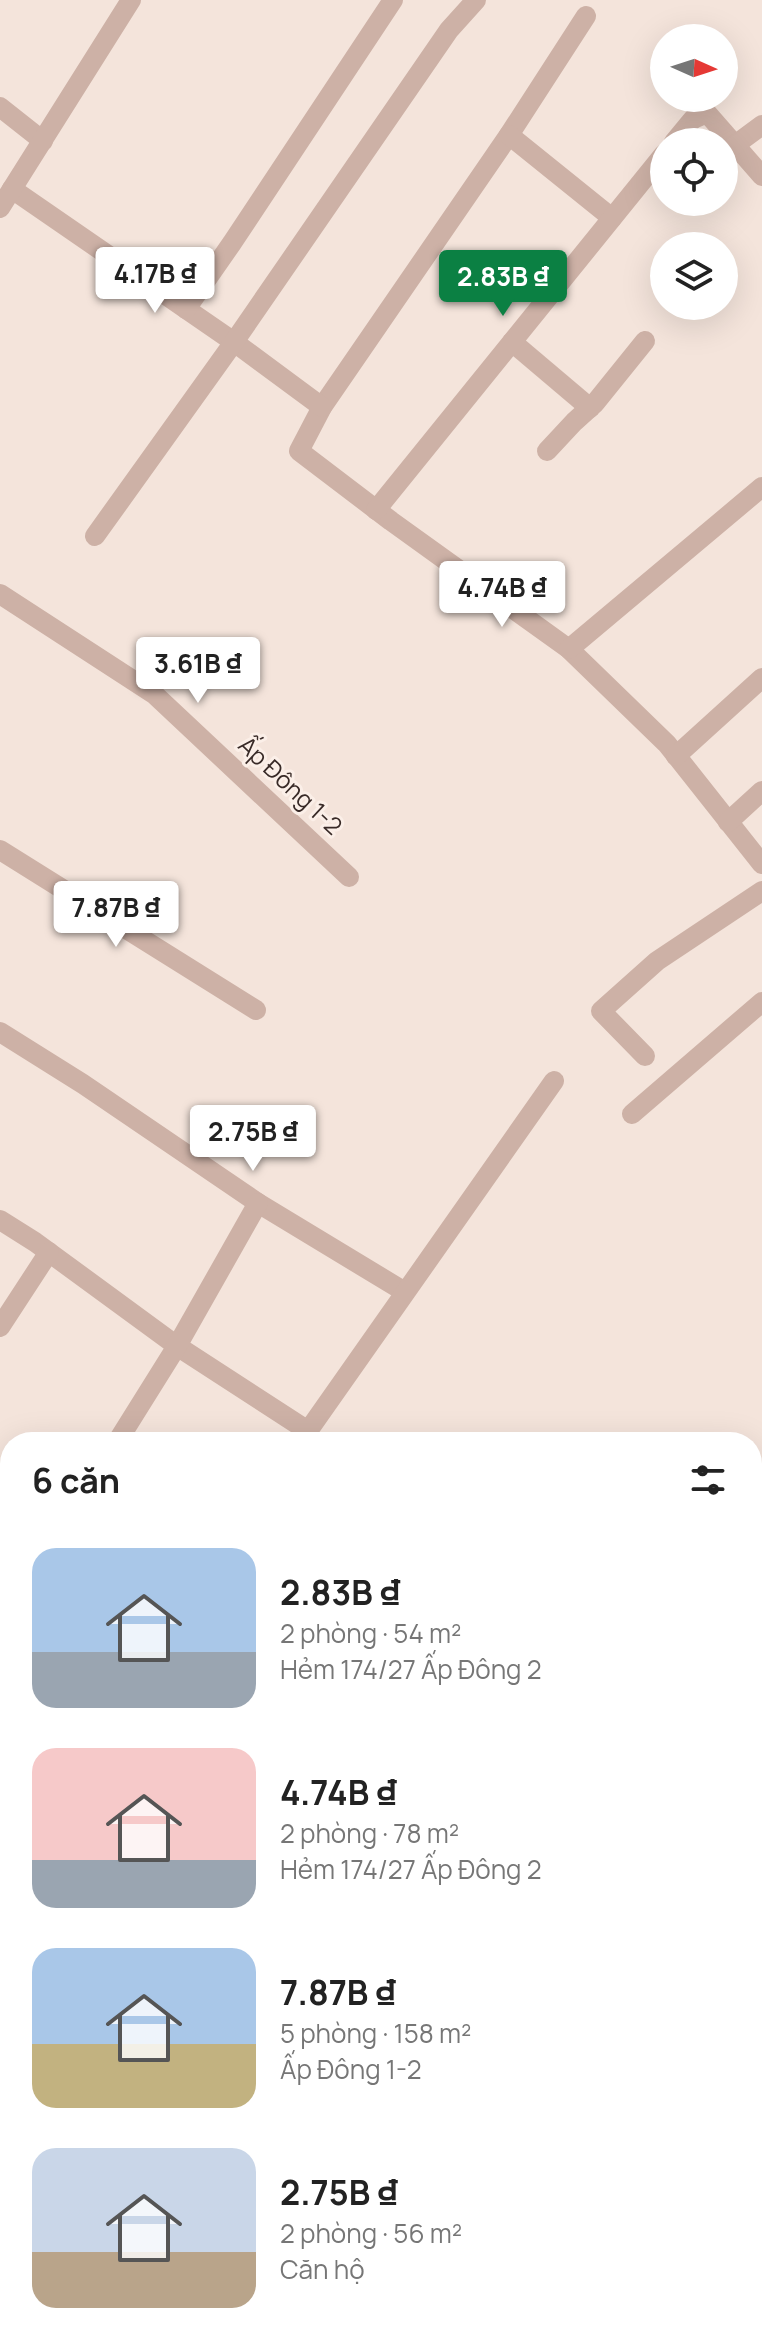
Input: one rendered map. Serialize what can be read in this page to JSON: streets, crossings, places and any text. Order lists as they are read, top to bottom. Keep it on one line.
{"streets":{"street":["Ấp Đông 1-2"]},"north":"right","page":{"price":["4.17B ₫","2.83B ₫","4.74B ₫","3.61B ₫","7.87B ₫","2.75B ₫"],"heading":"6 căn","list":[{"name":"2.83B ₫","note":"2 phòng · 54 m² · Hẻm 174/27 Ấp Đông 2"},{"name":"4.74B ₫","note":"2 phòng · 78 m² · Hẻm 174/27 Ấp Đông 2"},{"name":"7.87B ₫","note":"5 phòng · 158 m² · Ấp Đông 1-2"},{"name":"2.75B ₫","note":"2 phòng · 56 m² · Căn hộ"}]}}
